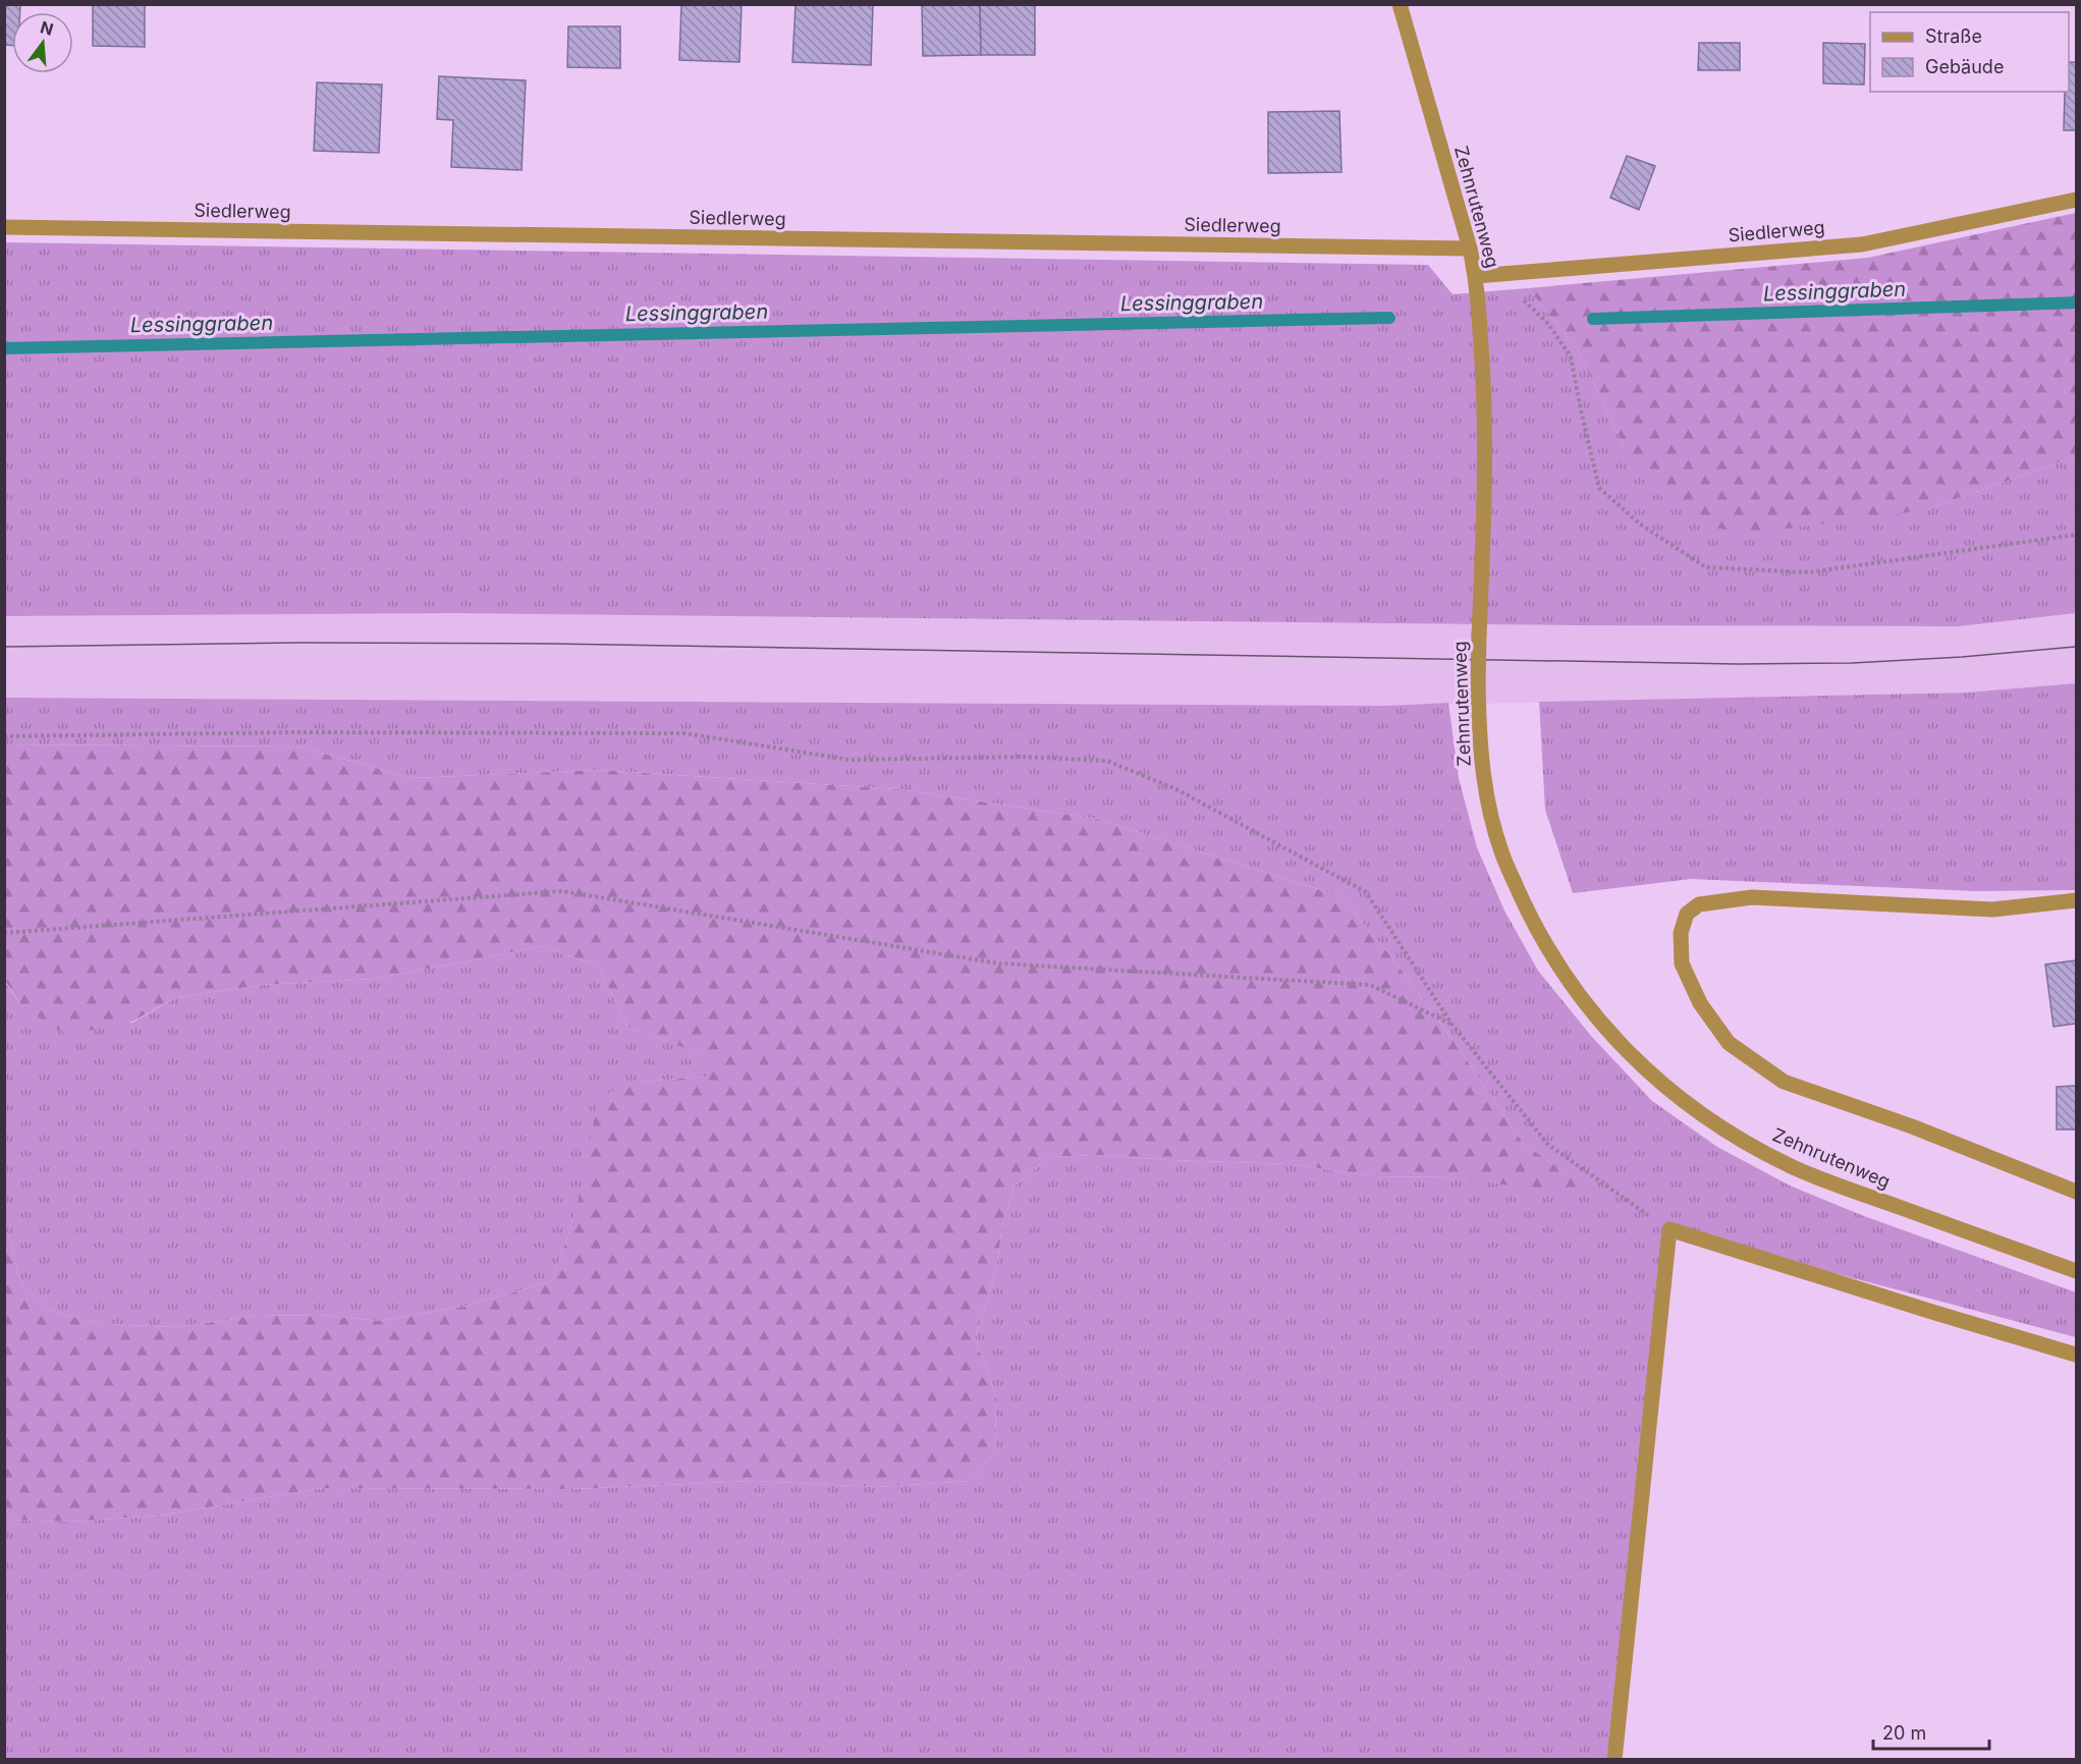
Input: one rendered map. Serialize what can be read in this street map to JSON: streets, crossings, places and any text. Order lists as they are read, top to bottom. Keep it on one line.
{"streets":{"street":["Zehnrutenweg","Siedlerweg"]},"crossings":[["Zehnrutenweg","Siedlerweg"]],"water":["Lessinggraben"],"legend":["Straße","Gebäude"],"scale_bar":"20 m","north":"top"}
